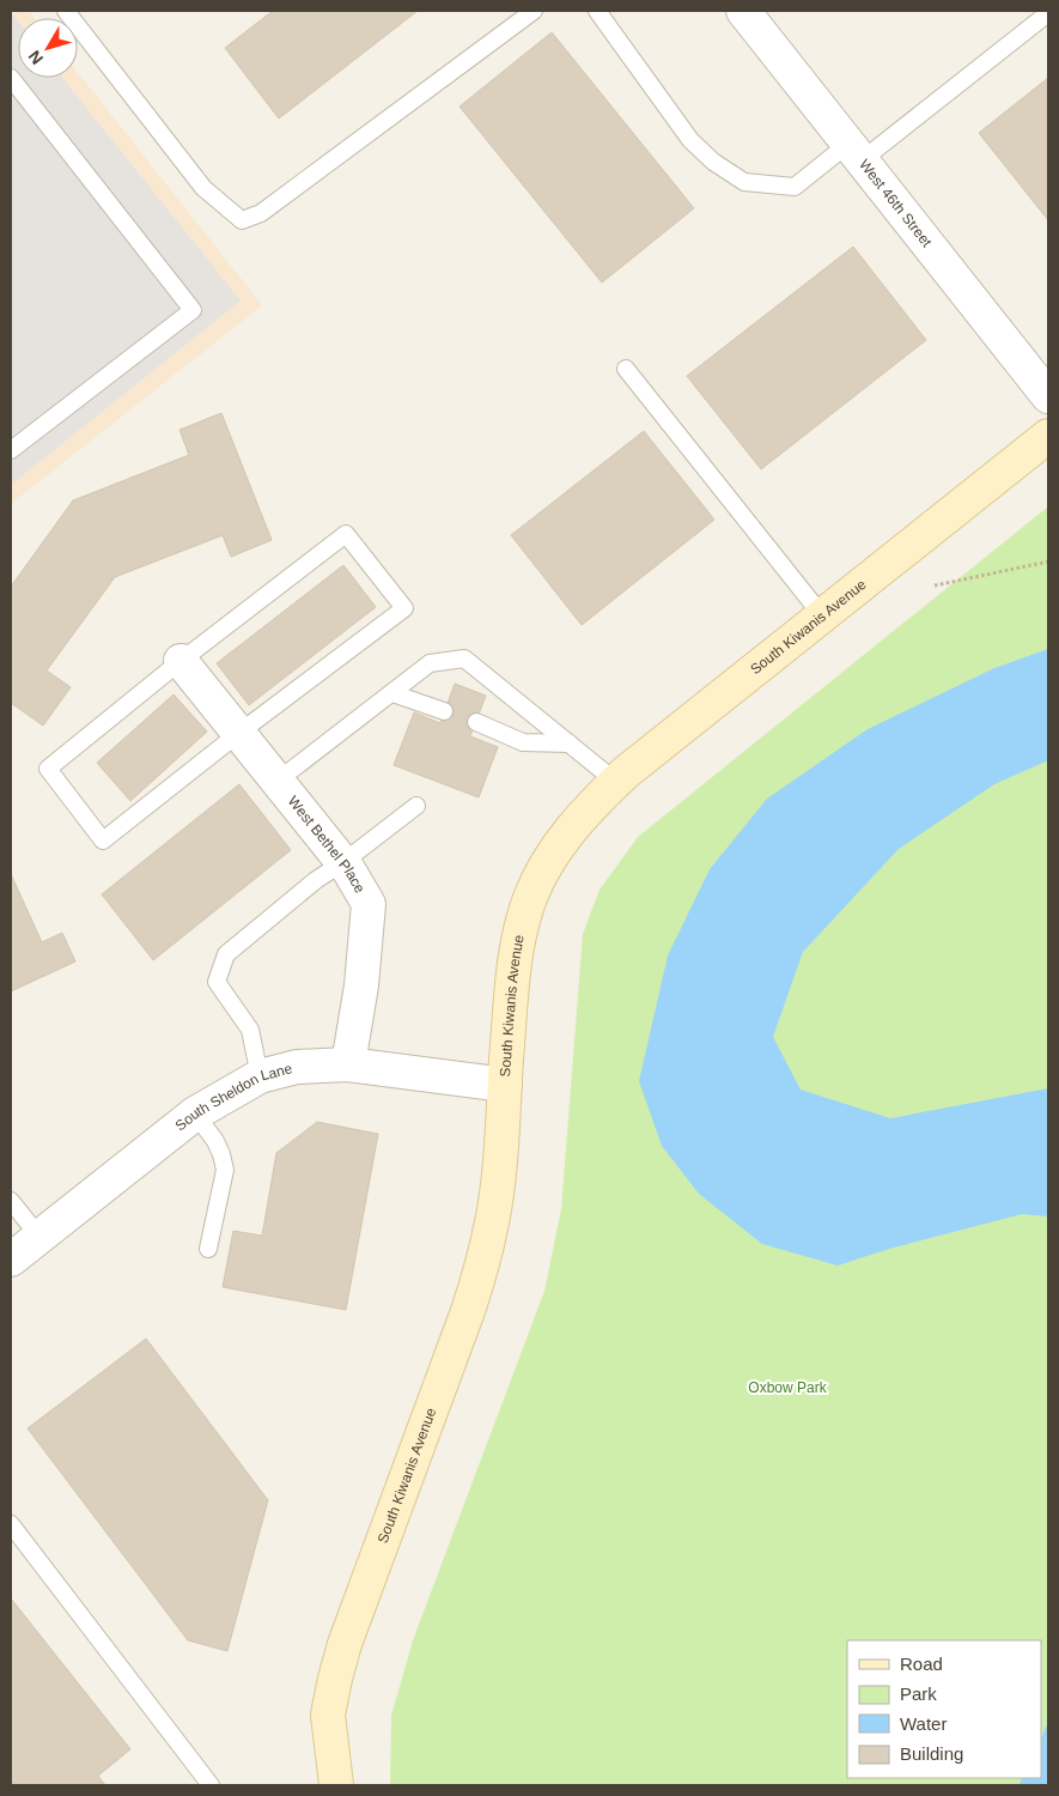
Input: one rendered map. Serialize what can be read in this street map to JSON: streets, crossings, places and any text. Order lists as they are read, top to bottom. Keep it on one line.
{"streets":{"street":["West 46th Street","South Kiwanis Avenue","West Bethel Place","South Sheldon Lane"]},"crossings":[["South Kiwanis Avenue","South Sheldon Lane"],["West Bethel Place","South Sheldon Lane"]],"parks":["Oxbow Park"],"legend":["Road","Park","Water","Building"],"north":"bottom left"}
